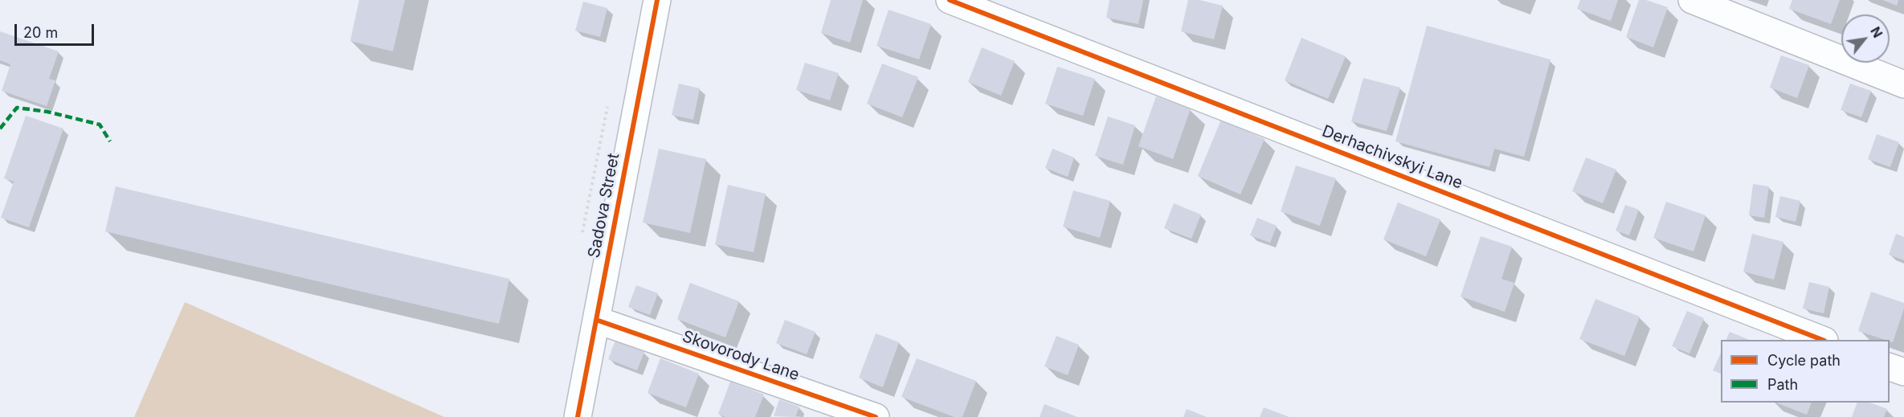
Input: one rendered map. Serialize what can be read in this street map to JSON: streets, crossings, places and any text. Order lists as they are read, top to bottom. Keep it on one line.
{"streets":{"street":["Derhachivskyi Lane","Sadova Street","Skovorody Lane"]},"crossings":[["Sadova Street","Skovorody Lane"]],"legend":["Cycle path","Path"],"scale_bar":"20 m","north":"top right"}
